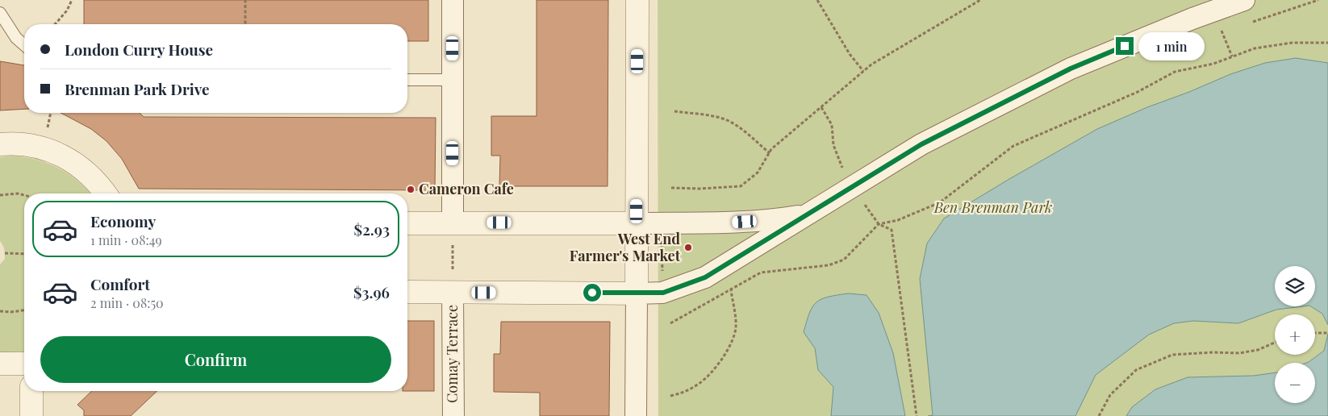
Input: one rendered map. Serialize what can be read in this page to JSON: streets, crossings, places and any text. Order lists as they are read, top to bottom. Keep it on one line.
{"streets":{"street":["Comay Terrace"]},"parks":["Ben Brenman Park"],"places":["Cameron Cafe","West End Farmer's Market"],"page":{"banner":["London Curry House","Brenman Park Drive"],"bubble":"1 min","list":[{"name":"Economy","note":"1 min · 08:49","value":"$2.93"},{"name":"Comfort","note":"2 min · 08:50","value":"$3.96"}],"map_buttons":["+","−"],"buttons":"Confirm"}}
